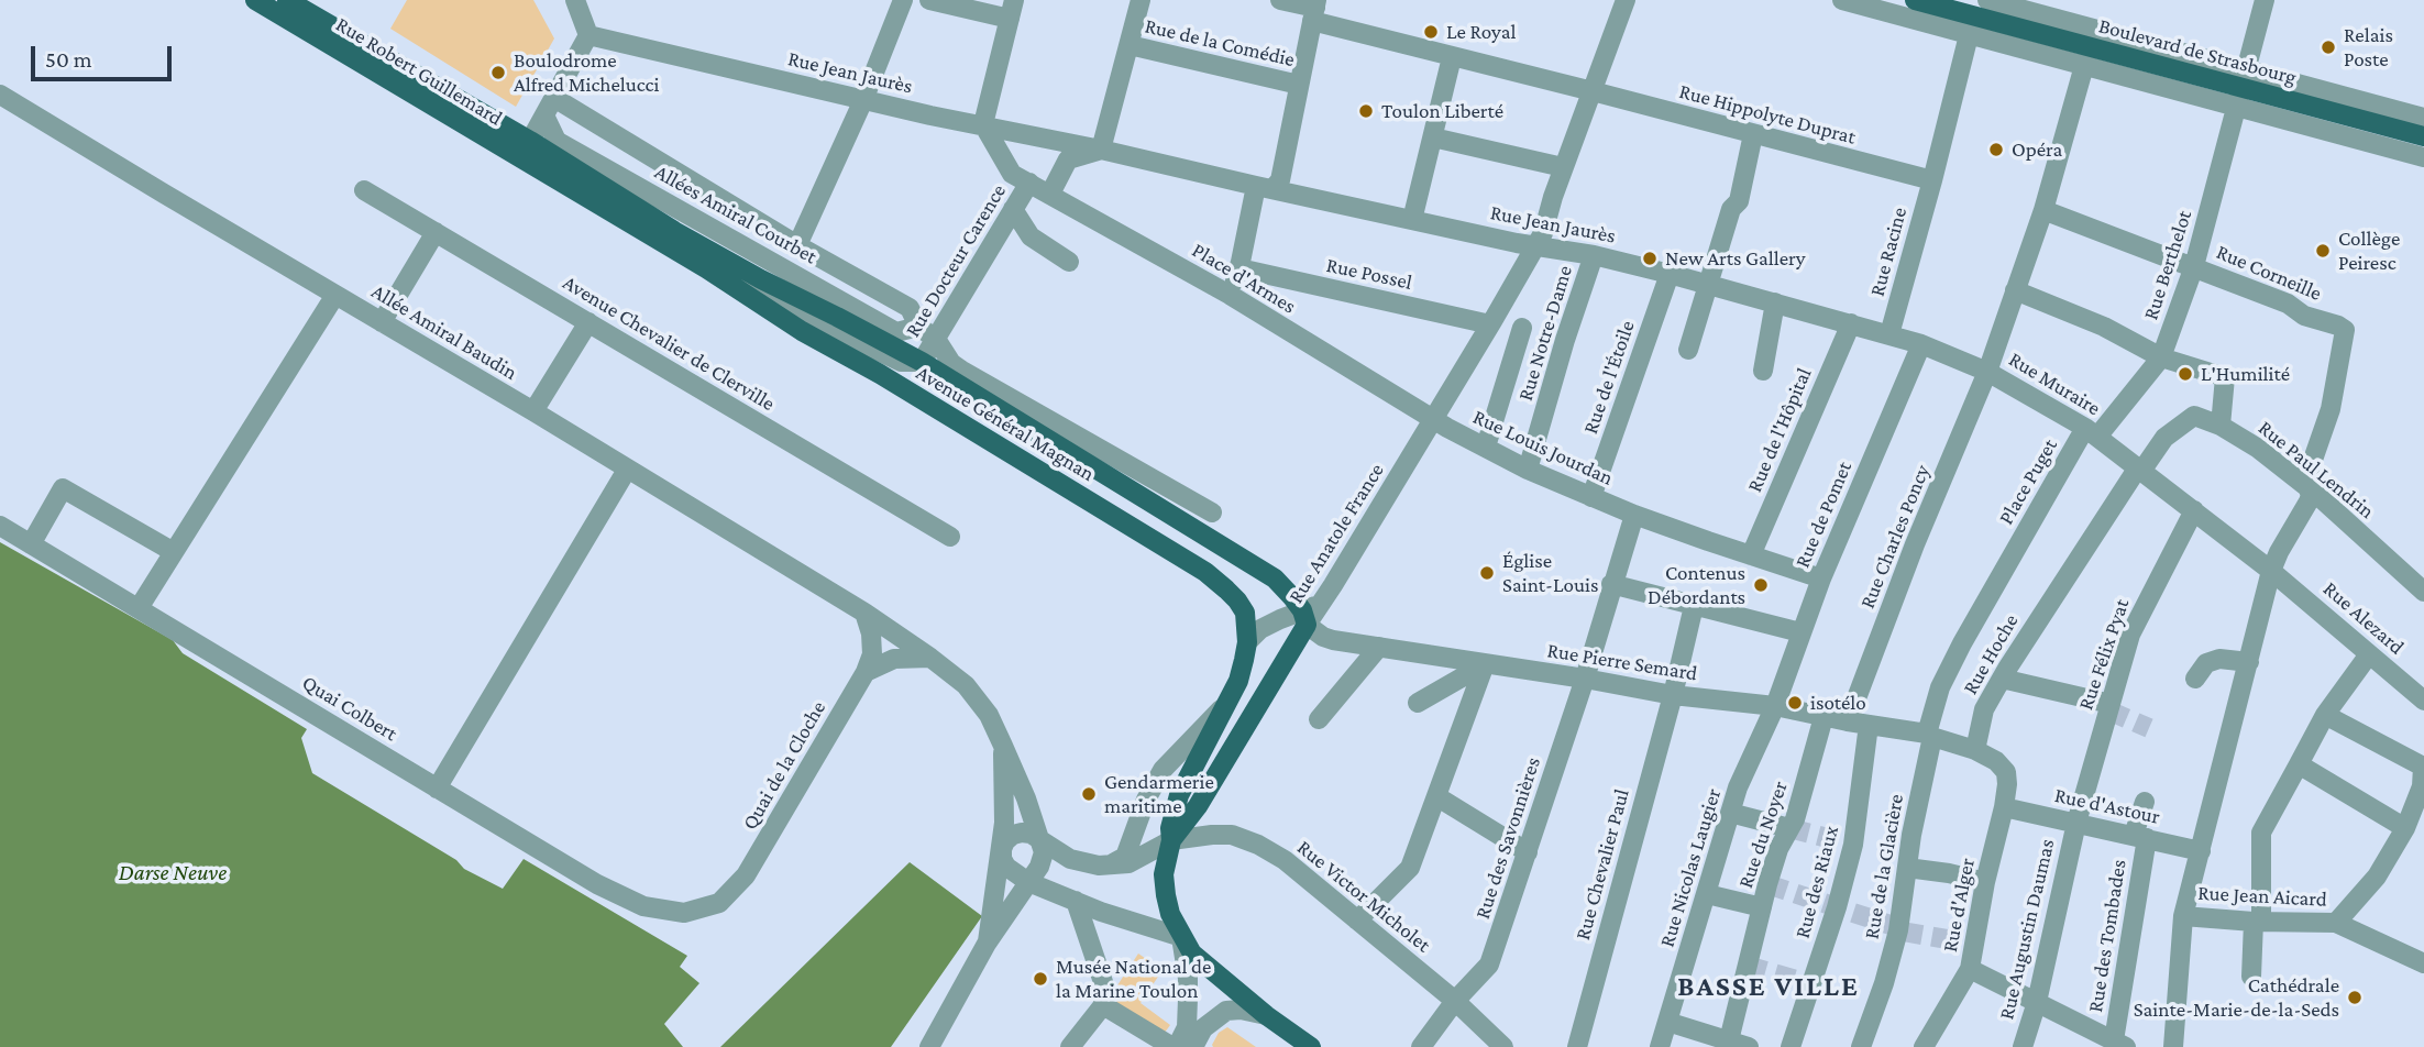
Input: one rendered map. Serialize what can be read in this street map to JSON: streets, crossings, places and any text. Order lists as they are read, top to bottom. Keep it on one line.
{"streets":{"main road":["Boulevard de Strasbourg","Rue Robert Guillemard","Avenue Général Magnan","Rue Anatole France"],"street":["Rue de la Comédie","Rue Jean Jaurès","Rue Hippolyte Duprat","Allées Amiral Courbet","Rue Racine","Rue Docteur Carence","Rue Berthelot","Rue Corneille","Rue Possel","Place d'Armes","Allée Amiral Baudin","Rue Notre-Dame","Avenue Chevalier de Clerville","Rue de l'Étoile","Rue Muraire","Rue de l'Hôpital","Rue Louis Jourdan","Rue Paul Lendrin","Place Puget","Rue de Pomet","Rue Charles Poncy","Rue Alezard","Rue Hoche","Rue Félix Pyat","Rue Pierre Semard","Quai Colbert","Quai de la Cloche","Rue d'Astour","Rue du Noyer","Rue des Savonnières","Rue Chevalier Paul","Rue de la Glacière","Rue Nicolas Laugier","Rue des Riaux","Rue Victor Micholet","Rue Jean Aicard","Rue d'Alger","Rue Augustin Daumas","Rue des Tombades"]},"crossings":[["Boulevard de Strasbourg","Rue Racine"],["Boulevard de Strasbourg","Rue Berthelot"],["Boulevard de Strasbourg","Rue Charles Poncy"],["Rue Robert Guillemard","Avenue Général Magnan"],["Rue Jean Jaurès","Rue Racine"],["Rue Jean Jaurès","Place d'Armes"],["Rue Jean Jaurès","Rue Notre-Dame"],["Rue Jean Jaurès","Rue de l'Étoile"],["Rue Jean Jaurès","Rue Muraire"],["Rue Jean Jaurès","Rue de l'Hôpital"],["Rue Jean Jaurès","Rue de Pomet"],["Rue Jean Jaurès","Rue Anatole France"],["Rue Jean Jaurès","Rue Charles Poncy"],["Rue Hippolyte Duprat","Rue Racine"],["Rue Hippolyte Duprat","Rue Anatole France"],["Allées Amiral Courbet","Rue Docteur Carence"],["Rue Docteur Carence","Place d'Armes"],["Rue Docteur Carence","Avenue Général Magnan"],["Rue Berthelot","Rue Corneille"],["Rue Berthelot","Rue Muraire"],["Rue Berthelot","Place Puget"],["Rue Corneille","Rue Paul Lendrin"],["Rue Corneille","Rue Charles Poncy"],["Rue Possel","Rue Anatole France"],["Place d'Armes","Rue Louis Jourdan"],["Place d'Armes","Rue Anatole France"],["Rue Notre-Dame","Rue Louis Jourdan"],["Rue de l'Étoile","Rue Louis Jourdan"],["Rue Muraire","Rue Paul Lendrin"],["Rue Muraire","Place Puget"],["Rue Muraire","Rue Charles Poncy"],["Rue Muraire","Rue Alezard"],["Rue Muraire","Rue Hoche"],["Rue Muraire","Rue Félix Pyat"],["Avenue Général Magnan","Rue Anatole France"],["Avenue Général Magnan","Rue Pierre Semard"],["Avenue Général Magnan","Rue Victor Micholet"],["Rue de l'Hôpital","Rue Louis Jourdan"],["Rue Louis Jourdan","Rue de Pomet"],["Rue Louis Jourdan","Rue Anatole France"],["Rue Louis Jourdan","Rue des Savonnières"],["Rue Paul Lendrin","Rue Hoche"],["Place Puget","Rue Pierre Semard"],["Place Puget","Rue de la Glacière"],["Rue de Pomet","Rue Pierre Semard"],["Rue de Pomet","Rue Nicolas Laugier"],["Rue Anatole France","Rue Pierre Semard"],["Rue Anatole France","Rue Victor Micholet"],["Rue Charles Poncy","Rue Pierre Semard"],["Rue Alezard","Rue Félix Pyat"],["Rue Hoche","Rue Pierre Semard"],["Rue Hoche","Rue d'Alger"],["Rue Félix Pyat","Rue d'Astour"],["Rue Félix Pyat","Rue Augustin Daumas"],["Rue Pierre Semard","Rue du Noyer"],["Rue Pierre Semard","Rue des Savonnières"],["Rue Pierre Semard","Rue Chevalier Paul"],["Rue Pierre Semard","Rue de la Glacière"],["Rue Pierre Semard","Rue Nicolas Laugier"],["Rue Pierre Semard","Rue des Riaux"],["Rue Pierre Semard","Rue d'Alger"],["Quai Colbert","Quai de la Cloche"],["Rue d'Astour","Rue d'Alger"],["Rue d'Astour","Rue Augustin Daumas"],["Rue d'Astour","Rue des Tombades"],["Rue du Noyer","Rue Nicolas Laugier"],["Rue des Savonnières","Rue Victor Micholet"]],"districts":["BASSE VILLE"],"water":["Darse Neuve"],"places":["Le Royal","Relais Poste","Boulodrome Alfred Michelucci","Toulon Liberté","Opéra","Collège Peiresc","New Arts Gallery","L'Humilité","Église Saint-Louis","Contenus Débordants","isotélo","Gendarmerie maritime","Musée National de la Marine Toulon","Cathédrale Sainte-Marie-de-la-Seds"],"scale_bar":"50 m"}
